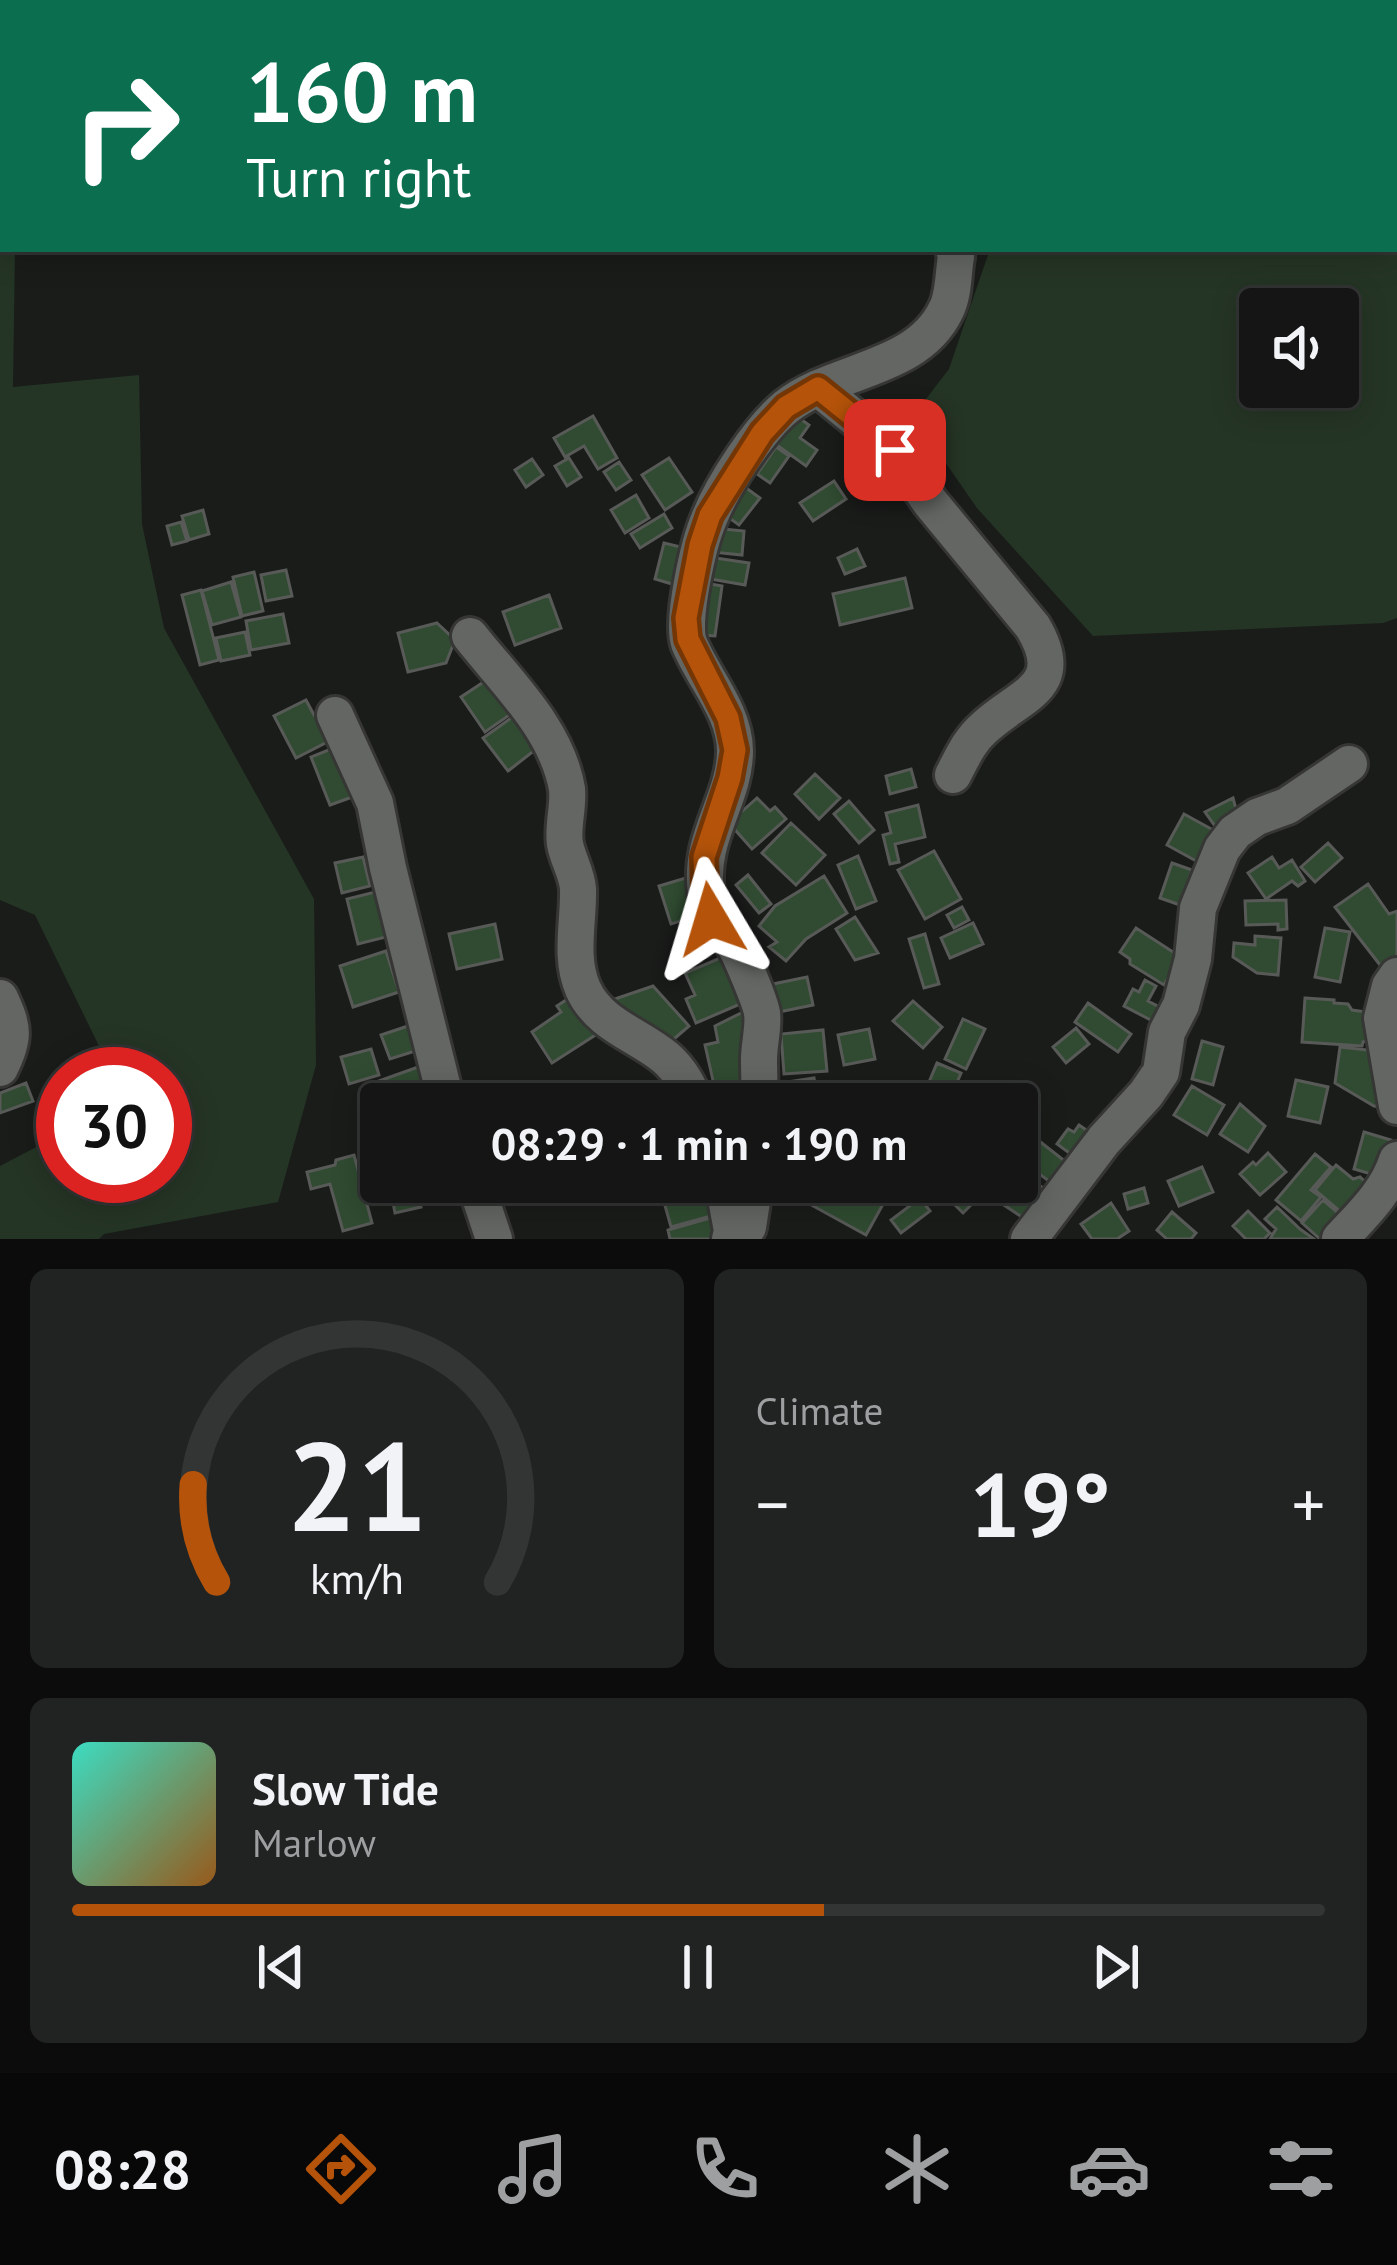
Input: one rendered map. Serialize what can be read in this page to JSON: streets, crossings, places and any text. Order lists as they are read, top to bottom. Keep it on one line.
{"page":{"turn":["160 m","Turn right"],"limit":"30","trip":"08:29 · 1 min · 190 m","tile":"Climate","heat":["−","19°","+"],"song":["Slow Tide","Marlow"],"tabs":"08:28","gauge":["21","km/h"]}}
